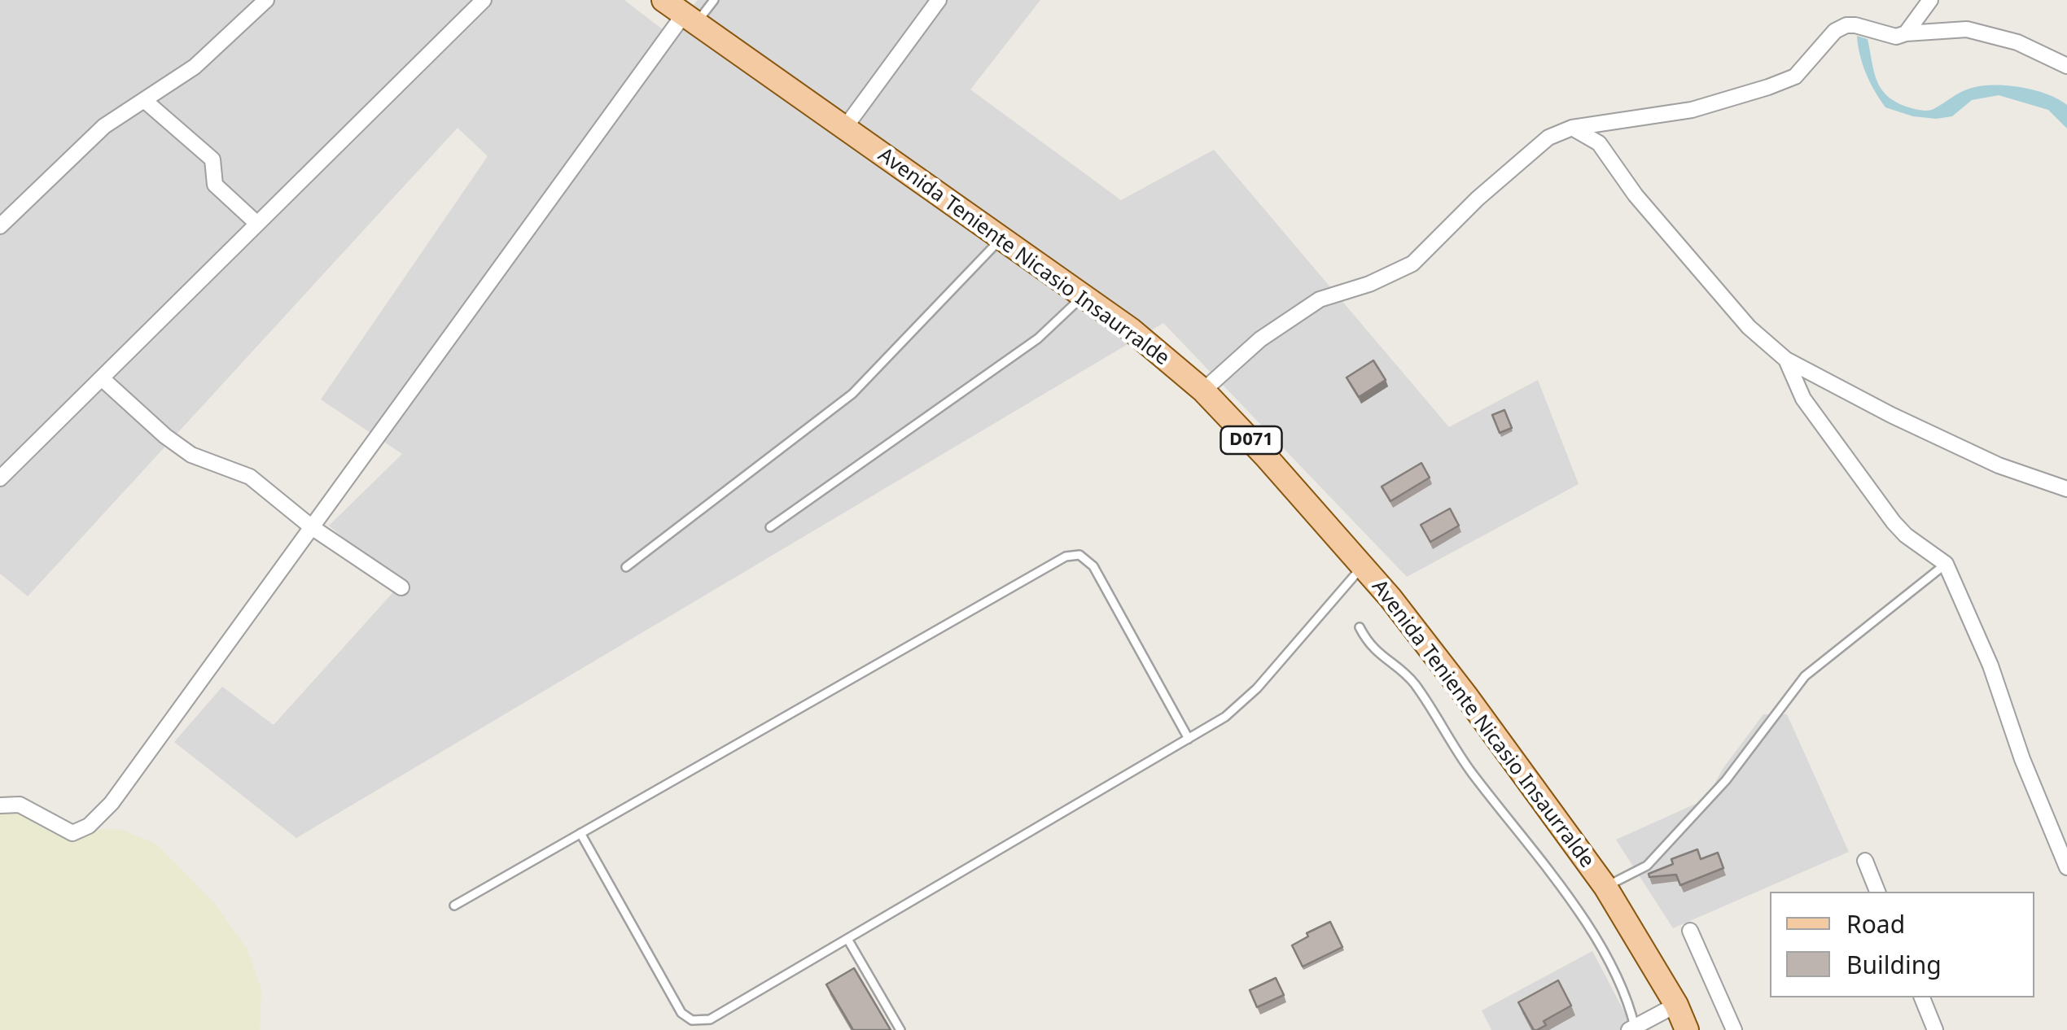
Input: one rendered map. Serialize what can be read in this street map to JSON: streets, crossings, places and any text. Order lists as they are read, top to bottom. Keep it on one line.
{"streets":{"main road":["Avenida Teniente Nicasio Insaurralde","D071"]},"legend":["Road","Building"]}
